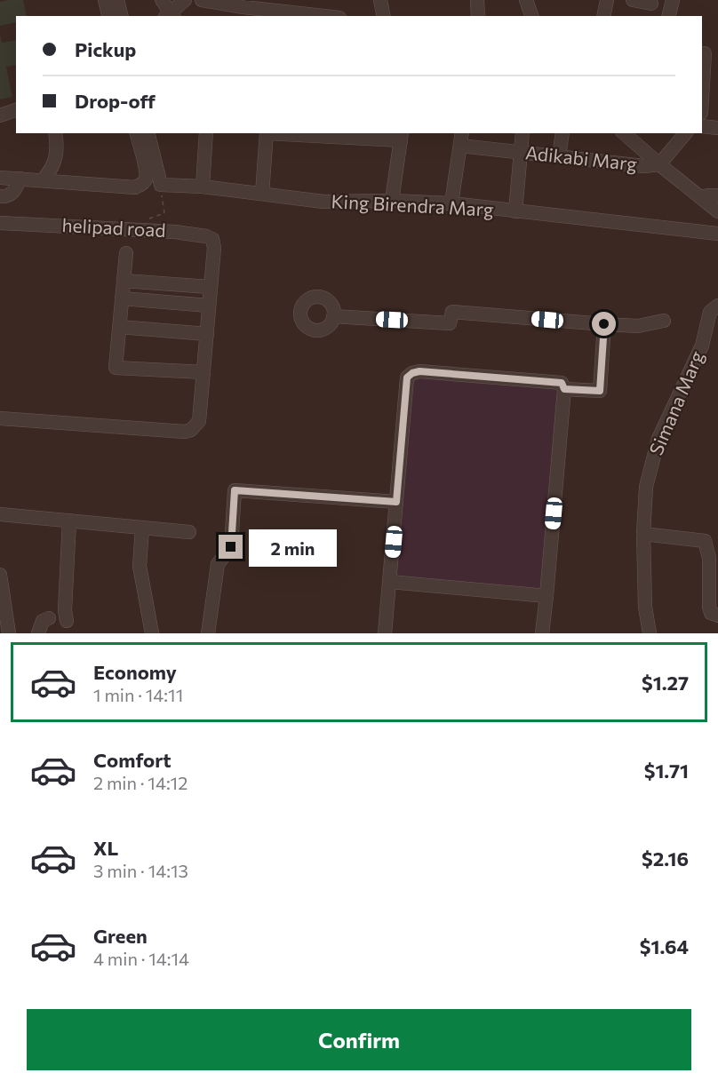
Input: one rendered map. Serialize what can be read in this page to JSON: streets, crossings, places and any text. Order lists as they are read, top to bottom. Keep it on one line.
{"streets":{"street":["Adikabi Marg","King Birendra Marg","helipad road","Simana Marg"]},"crossings":[["Adikabi Marg","King Birendra Marg"]],"page":{"banner":["Pickup","Drop-off"],"bubble":"2 min","list":[{"name":"Economy","note":"1 min · 14:11","value":"$1.27"},{"name":"Comfort","note":"2 min · 14:12","value":"$1.71"},{"name":"XL","note":"3 min · 14:13","value":"$2.16"},{"name":"Green","note":"4 min · 14:14","value":"$1.64"}],"buttons":"Confirm"}}
